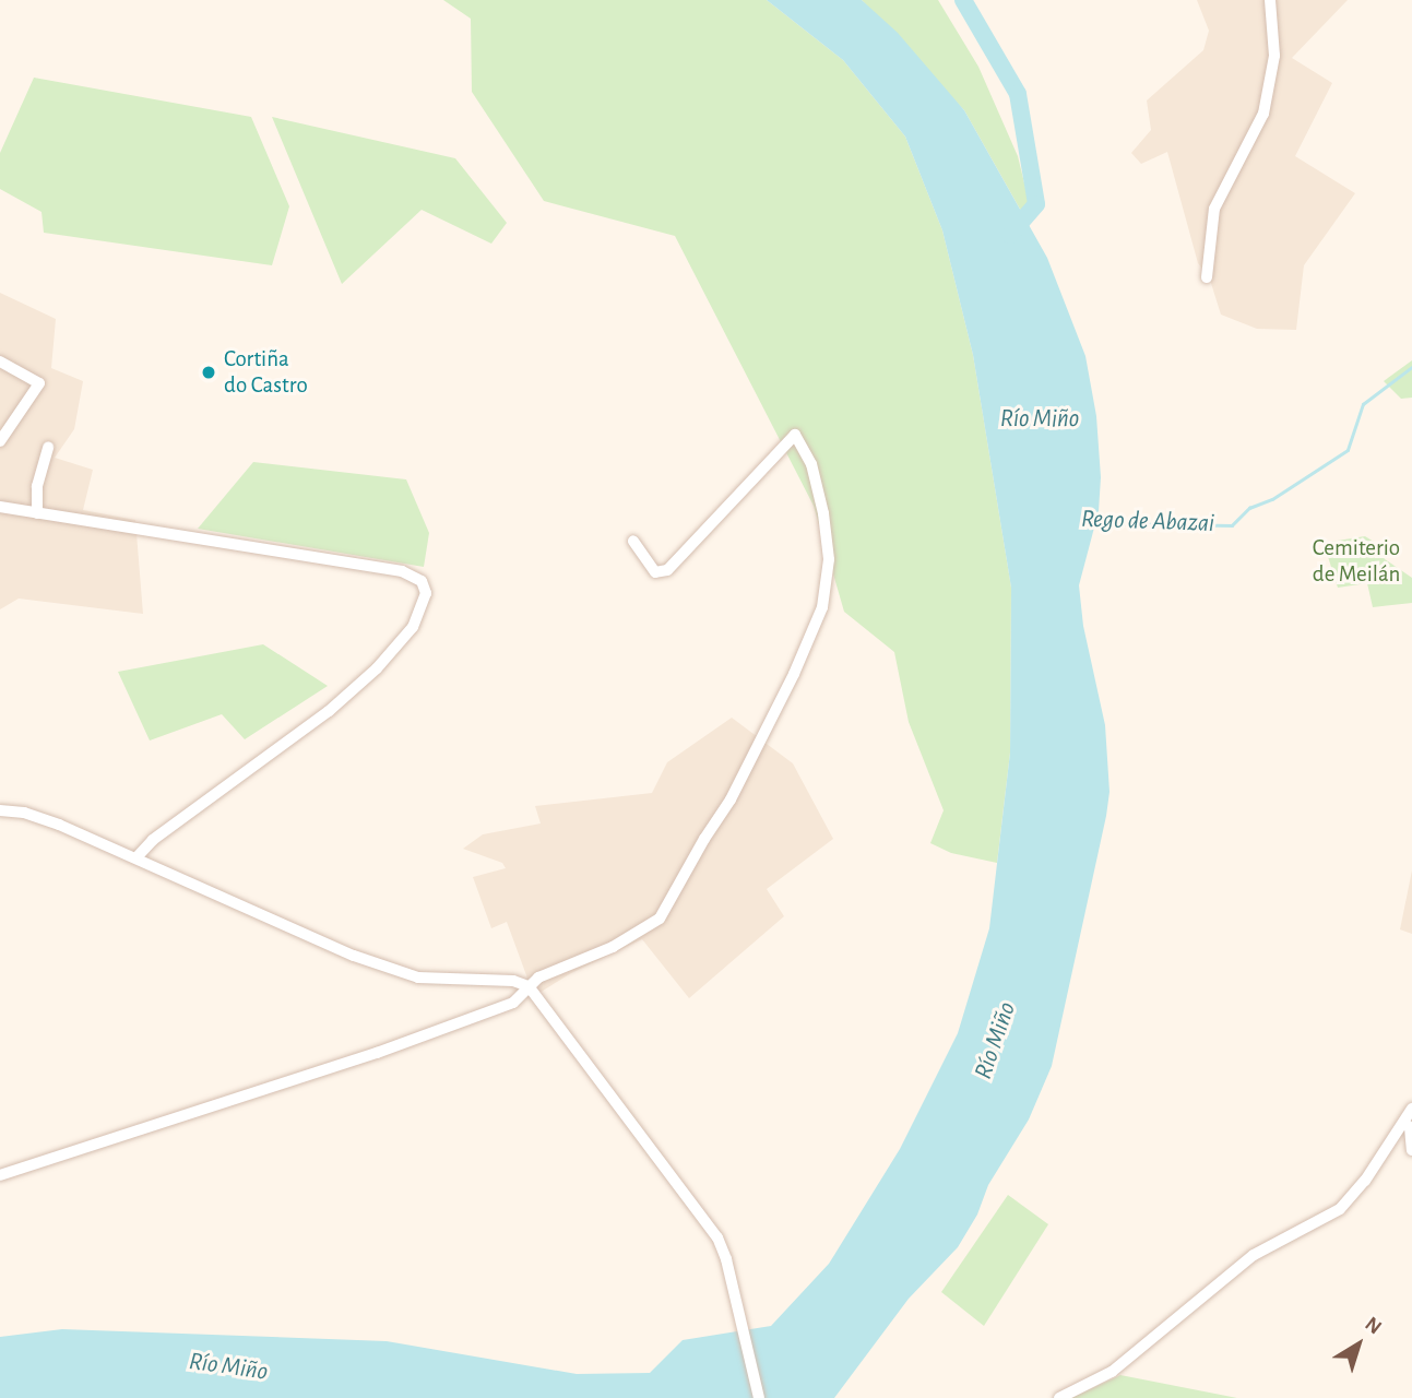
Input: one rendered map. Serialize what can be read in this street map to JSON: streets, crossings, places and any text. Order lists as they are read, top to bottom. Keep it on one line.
{"water":["Río Miño","Rego de Abazai"],"parks":["Cemiterio de Meilán"],"places":["Cortiña do Castro"],"north":"top right"}
